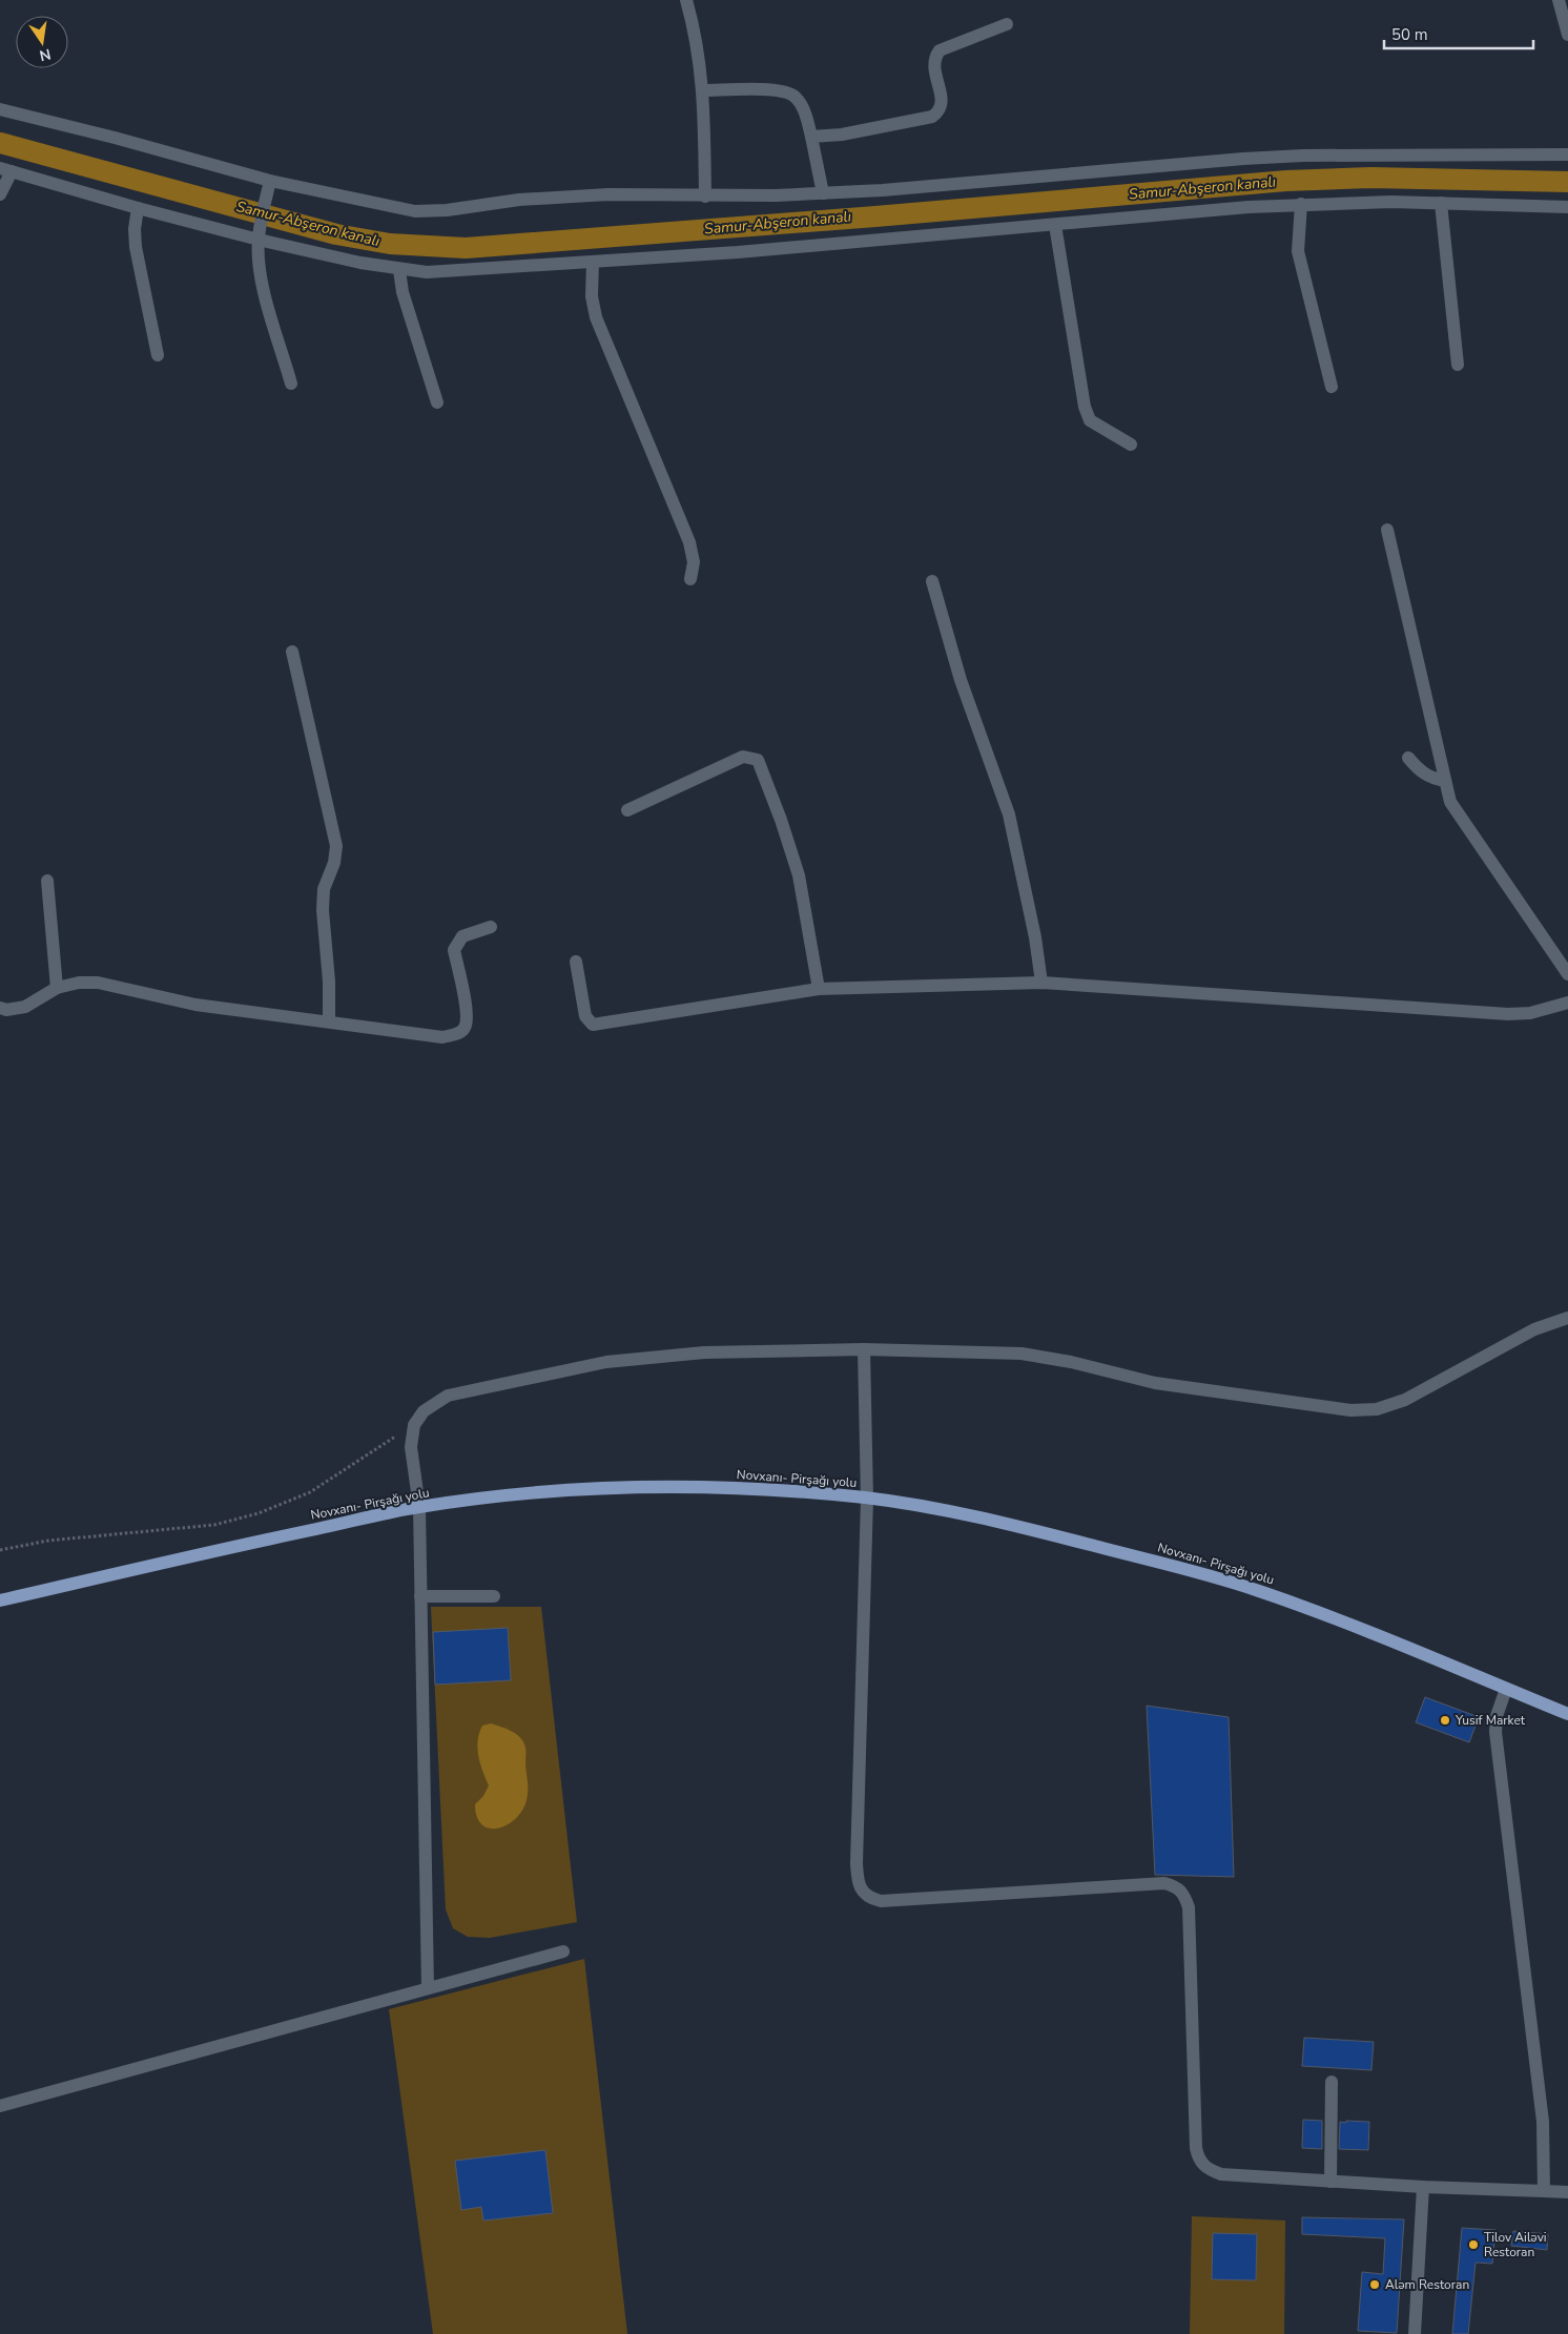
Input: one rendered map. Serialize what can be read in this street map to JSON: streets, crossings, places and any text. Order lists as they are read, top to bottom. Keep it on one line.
{"streets":{"main road":["Novxanı- Pirşağı yolu"]},"water":["Samur-Abşeron kanalı"],"places":["Yusif Market","Tilov Ailəvi Restoran","Aləm Restoran"],"scale_bar":"50 m","north":"bottom"}
